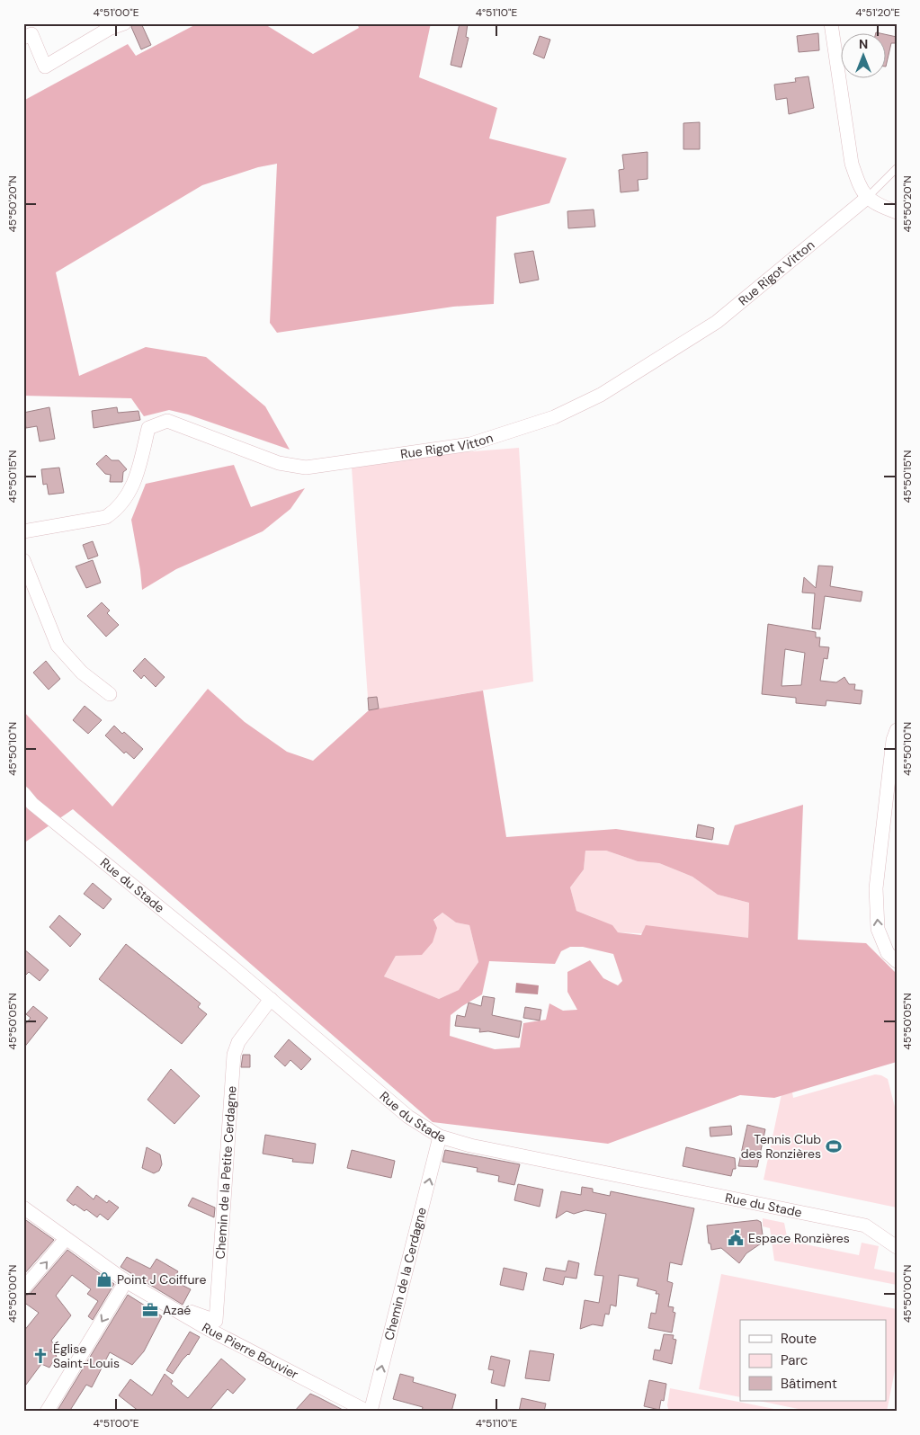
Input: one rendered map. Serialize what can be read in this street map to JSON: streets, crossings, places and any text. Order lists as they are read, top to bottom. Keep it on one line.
{"streets":{"street":["Rue Rigot Vitton","Rue du Stade","Chemin de la Petite Cerdagne","Chemin de la Cerdagne","Rue Pierre Bouvier"]},"crossings":[["Rue du Stade","Chemin de la Petite Cerdagne"],["Rue du Stade","Chemin de la Cerdagne"],["Chemin de la Petite Cerdagne","Rue Pierre Bouvier"],["Chemin de la Cerdagne","Rue Pierre Bouvier"]],"one_way":["Chemin de la Cerdagne"],"places":{"sports":["Tennis Club des Ronzières"],"public building":["Espace Ronzières"],"shop":["Point J Coiffure"],"office":["Azaé"],"church":["Église Saint-Louis"]},"legend":["Route","Parc","Bâtiment"],"north":"top","coordinates":["4°51'00\"E","4°51'10\"E","4°51'20\"E","45°50'20\"N","45°50'15\"N","45°50'10\"N","45°50'05\"N","45°50'00\"N"]}
